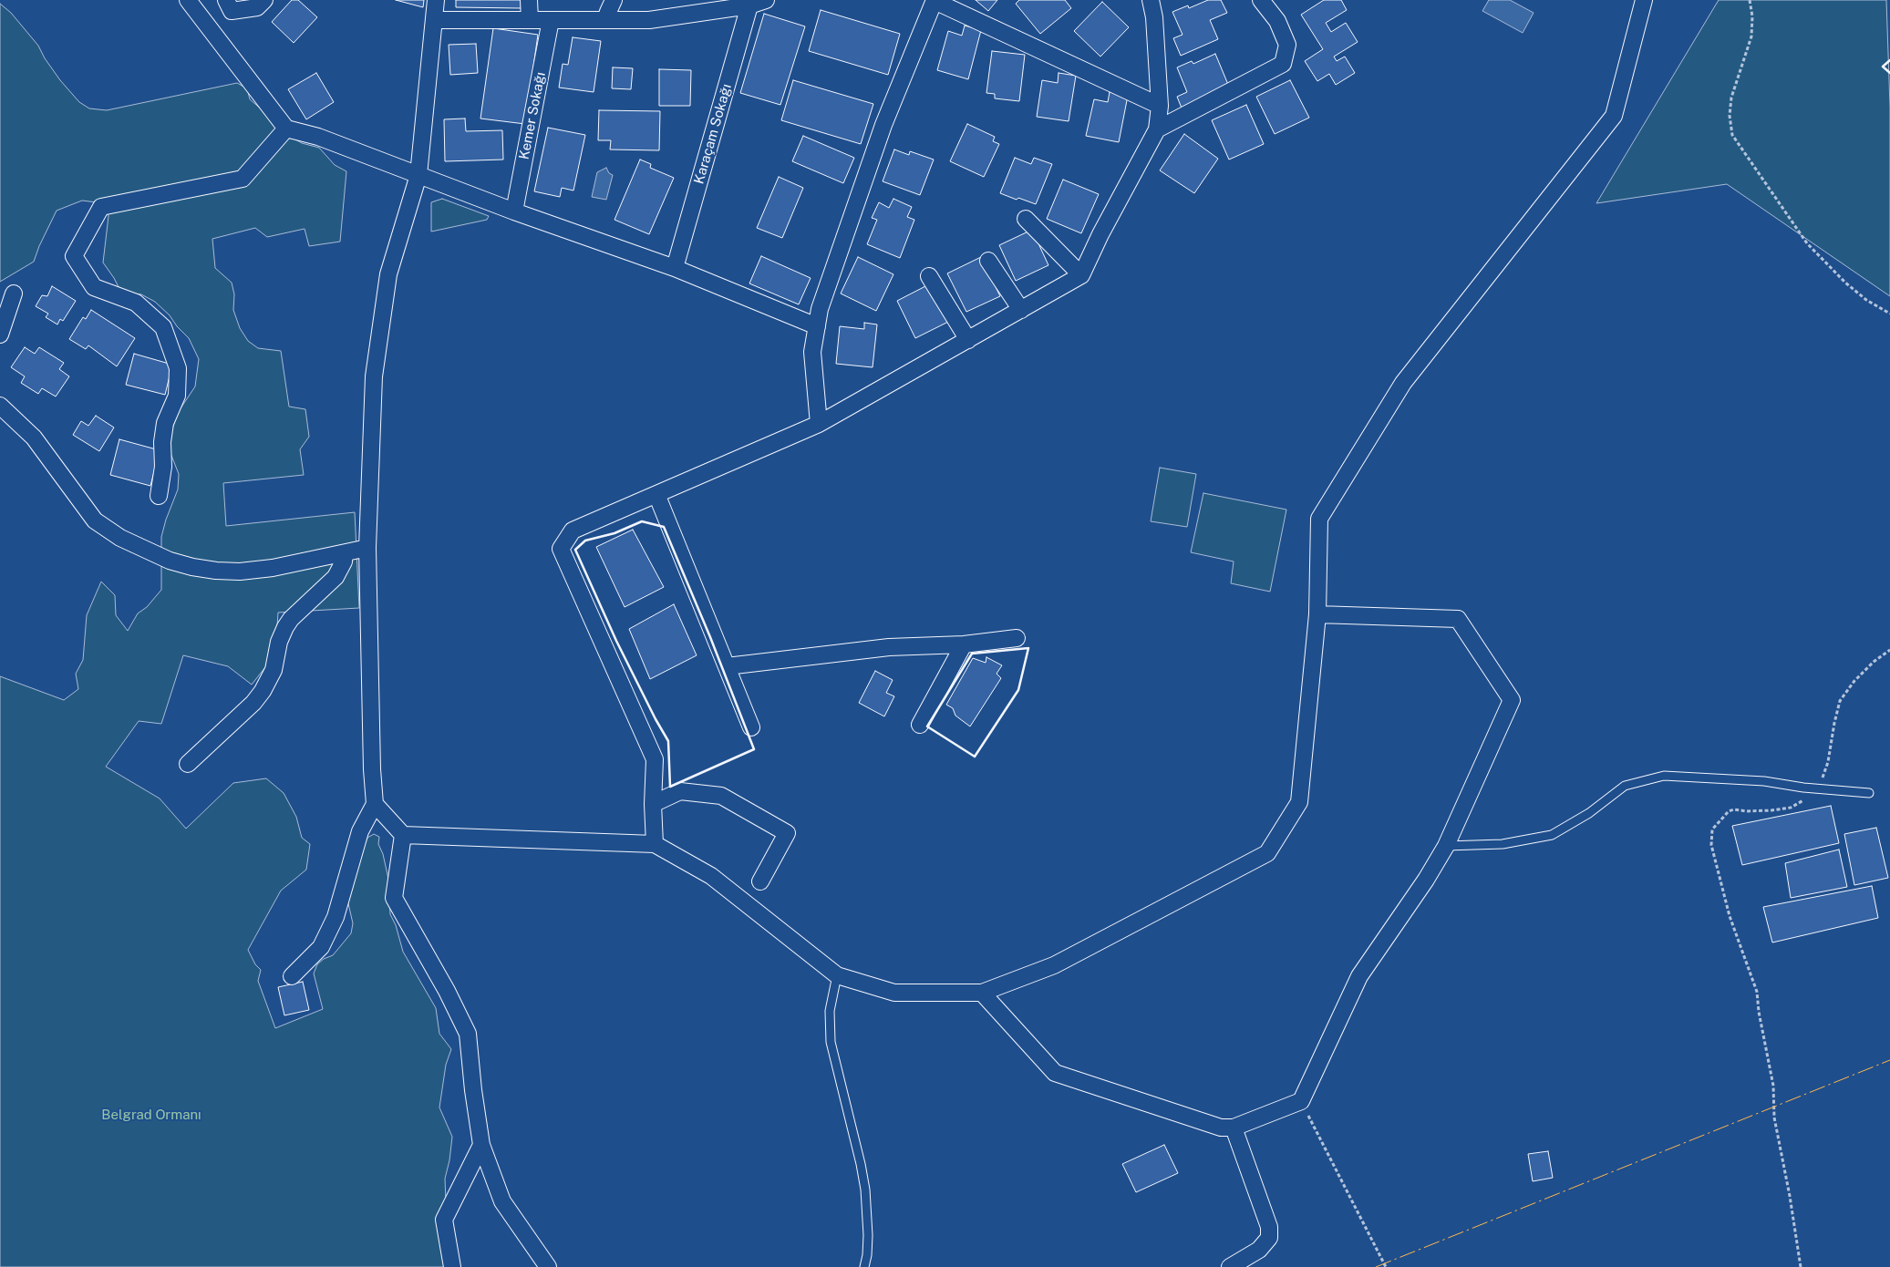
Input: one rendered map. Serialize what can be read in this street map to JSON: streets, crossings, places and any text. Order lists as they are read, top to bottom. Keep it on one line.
{"streets":{"street":["Kemer Sokağı","Karaçam Sokağı"]},"parks":["Belgrad Ormanı"]}
